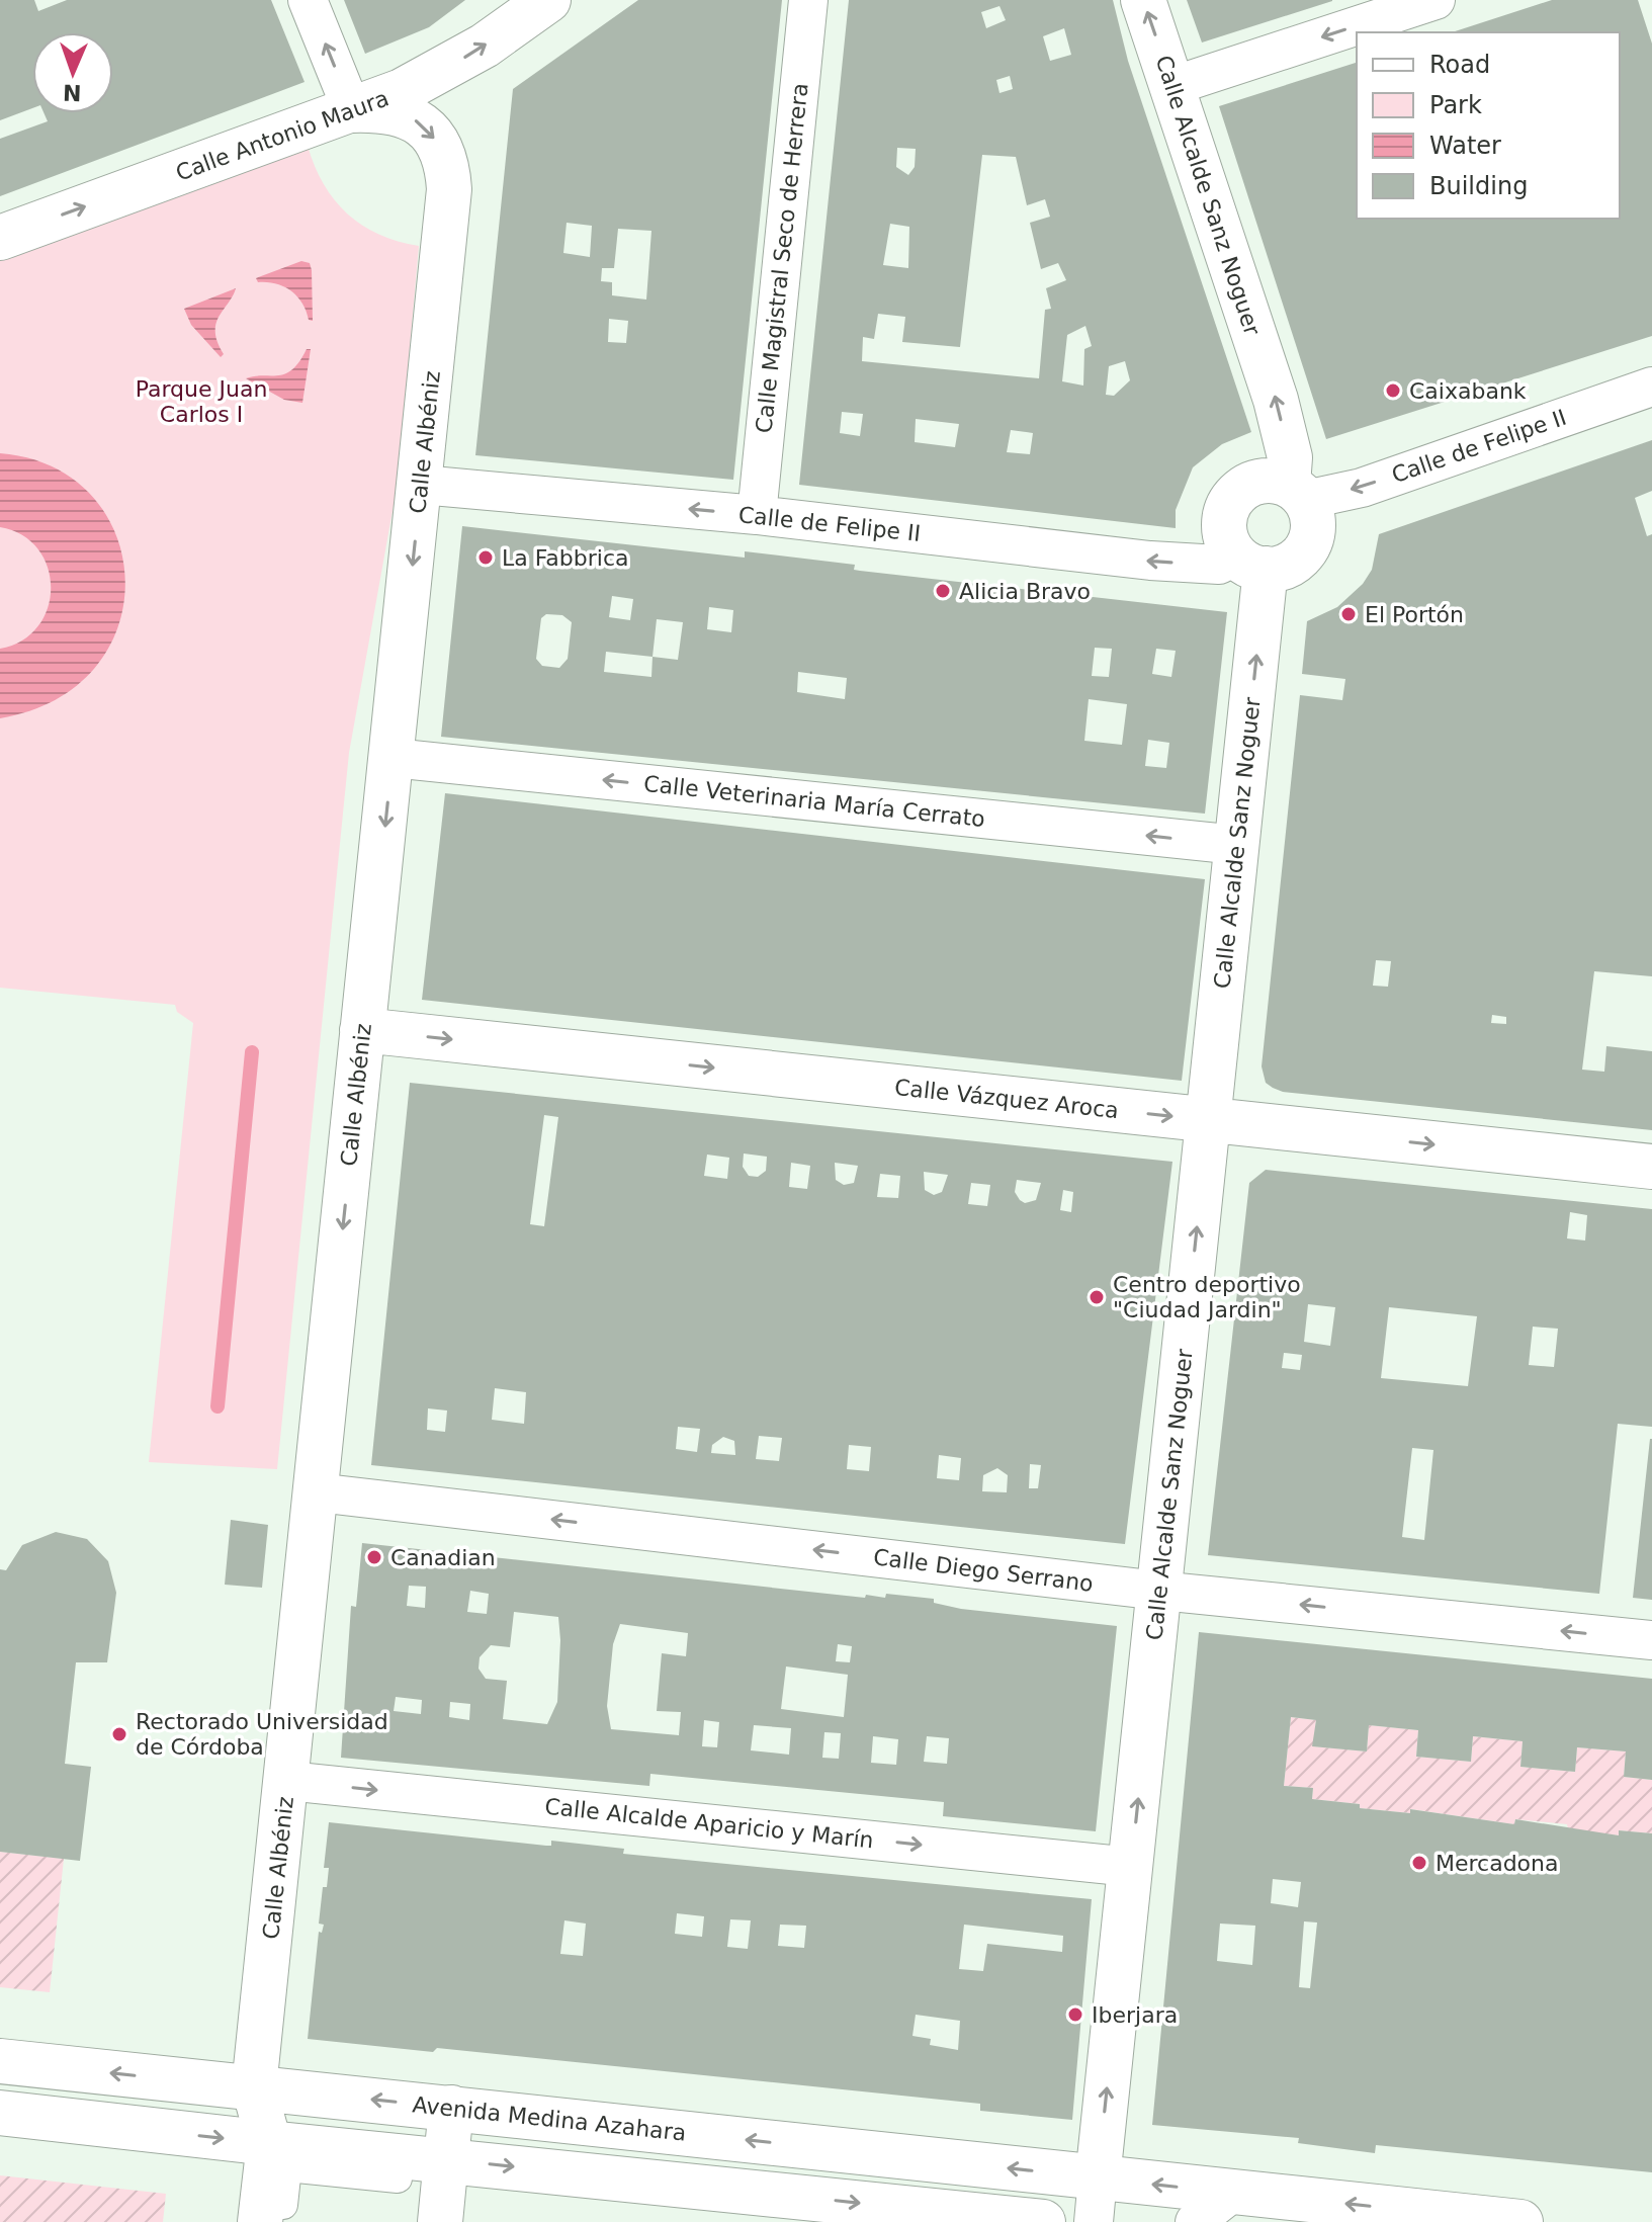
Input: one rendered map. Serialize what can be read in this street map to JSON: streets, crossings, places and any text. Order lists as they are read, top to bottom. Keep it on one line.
{"streets":{"street":["Calle Antonio Maura","Calle Alcalde Sanz Noguer","Calle Magistral Seco de Herrera","Calle Albéniz","Calle de Felipe II","Calle Veterinaria María Cerrato","Calle Vázquez Aroca","Calle Diego Serrano","Calle Alcalde Aparicio y Marín","Avenida Medina Azahara"]},"crossings":[["Calle Antonio Maura","Calle Albéniz"],["Calle Alcalde Sanz Noguer","Calle de Felipe II"],["Calle Alcalde Sanz Noguer","Calle Veterinaria María Cerrato"],["Calle Alcalde Sanz Noguer","Calle Vázquez Aroca"],["Calle Alcalde Sanz Noguer","Calle Diego Serrano"],["Calle Alcalde Sanz Noguer","Calle Alcalde Aparicio y Marín"],["Calle Alcalde Sanz Noguer","Avenida Medina Azahara"],["Calle Magistral Seco de Herrera","Calle de Felipe II"],["Calle Albéniz","Calle de Felipe II"],["Calle Albéniz","Calle Veterinaria María Cerrato"],["Calle Albéniz","Calle Vázquez Aroca"],["Calle Albéniz","Calle Diego Serrano"],["Calle Albéniz","Calle Alcalde Aparicio y Marín"],["Calle Albéniz","Avenida Medina Azahara"]],"one_way":["Calle Antonio Maura","Calle Alcalde Sanz Noguer","Calle Albéniz","Calle de Felipe II","Calle Veterinaria María Cerrato","Calle Vázquez Aroca","Calle Diego Serrano","Calle Alcalde Aparicio y Marín"],"parks":["Parque Juan Carlos I"],"places":["Caixabank","La Fabbrica","Alicia Bravo","El Portón","Centro deportivo \"Ciudad Jardin\"","Canadian","Rectorado Universidad de Córdoba","Mercadona","Iberjara"],"legend":["Road","Park","Water","Building"],"north":"bottom"}
